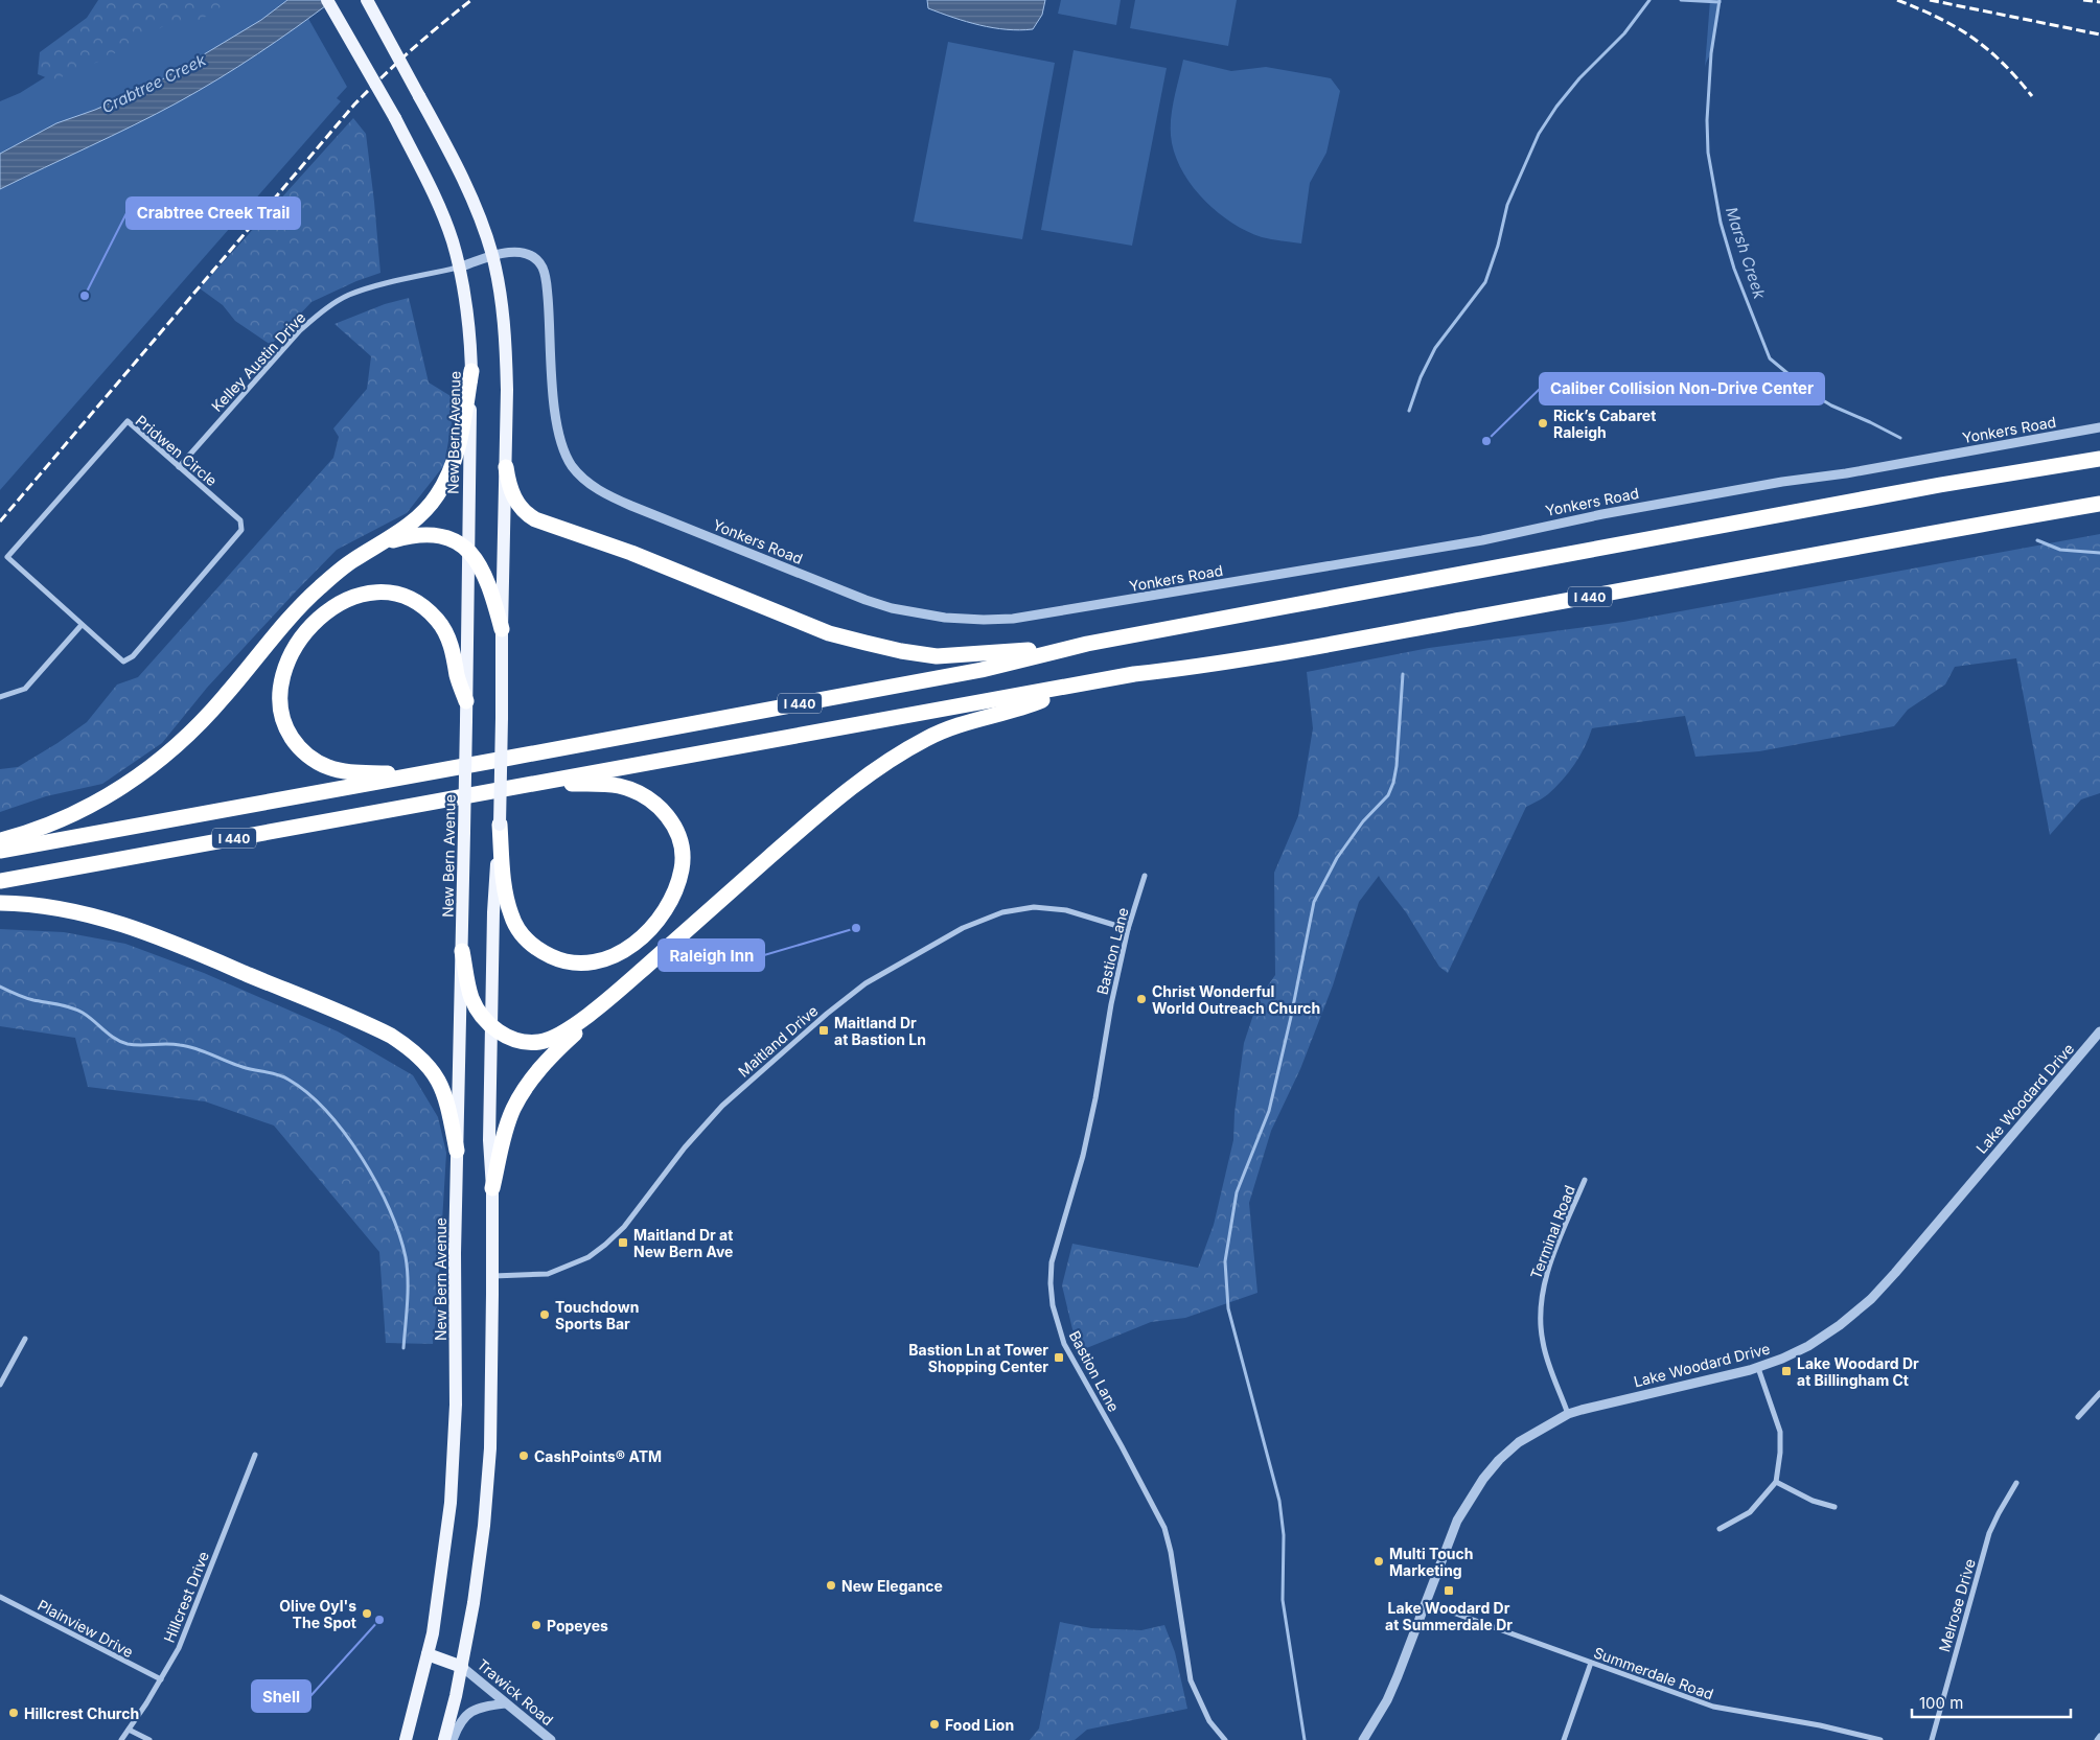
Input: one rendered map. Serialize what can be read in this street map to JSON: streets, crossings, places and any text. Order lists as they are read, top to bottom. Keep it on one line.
{"streets":{"highway":["I 440"],"main road":["New Bern Avenue"],"street":["Kelley Austin Drive","Yonkers Road","Pridwen Circle","Bastion Lane","Maitland Drive","Lake Woodard Drive","Terminal Road","Hillcrest Drive","Melrose Drive","Plainview Drive","Summerdale Road","Trawick Road"]},"crossings":[["Kelley Austin Drive","Yonkers Road"],["Kelley Austin Drive","New Bern Avenue"],["Kelley Austin Drive","Pridwen Circle"],["Yonkers Road","New Bern Avenue"],["Bastion Lane","Maitland Drive"],["Lake Woodard Drive","Terminal Road"],["Lake Woodard Drive","Summerdale Road"],["Hillcrest Drive","Plainview Drive"]],"water":["Crabtree Creek","Marsh Creek"],"places":{"other":["Crabtree Creek Trail","Rick’s Cabaret Raleigh","Caliber Collision Non-Drive Center","Raleigh Inn","Christ Wonderful World Outreach Church","Touchdown Sports Bar","CashPoints® ATM","Multi Touch Marketing","New Elegance","Olive Oyl's The Spot","Shell","Popeyes","Hillcrest Church","Food Lion"],"transit":["Maitland Dr at Bastion Ln","Maitland Dr at New Bern Ave","Bastion Ln at Tower Shopping Center","Lake Woodard Dr at Billingham Ct","Lake Woodard Dr at Summerdale Dr"]},"scale_bar":"100 m"}
